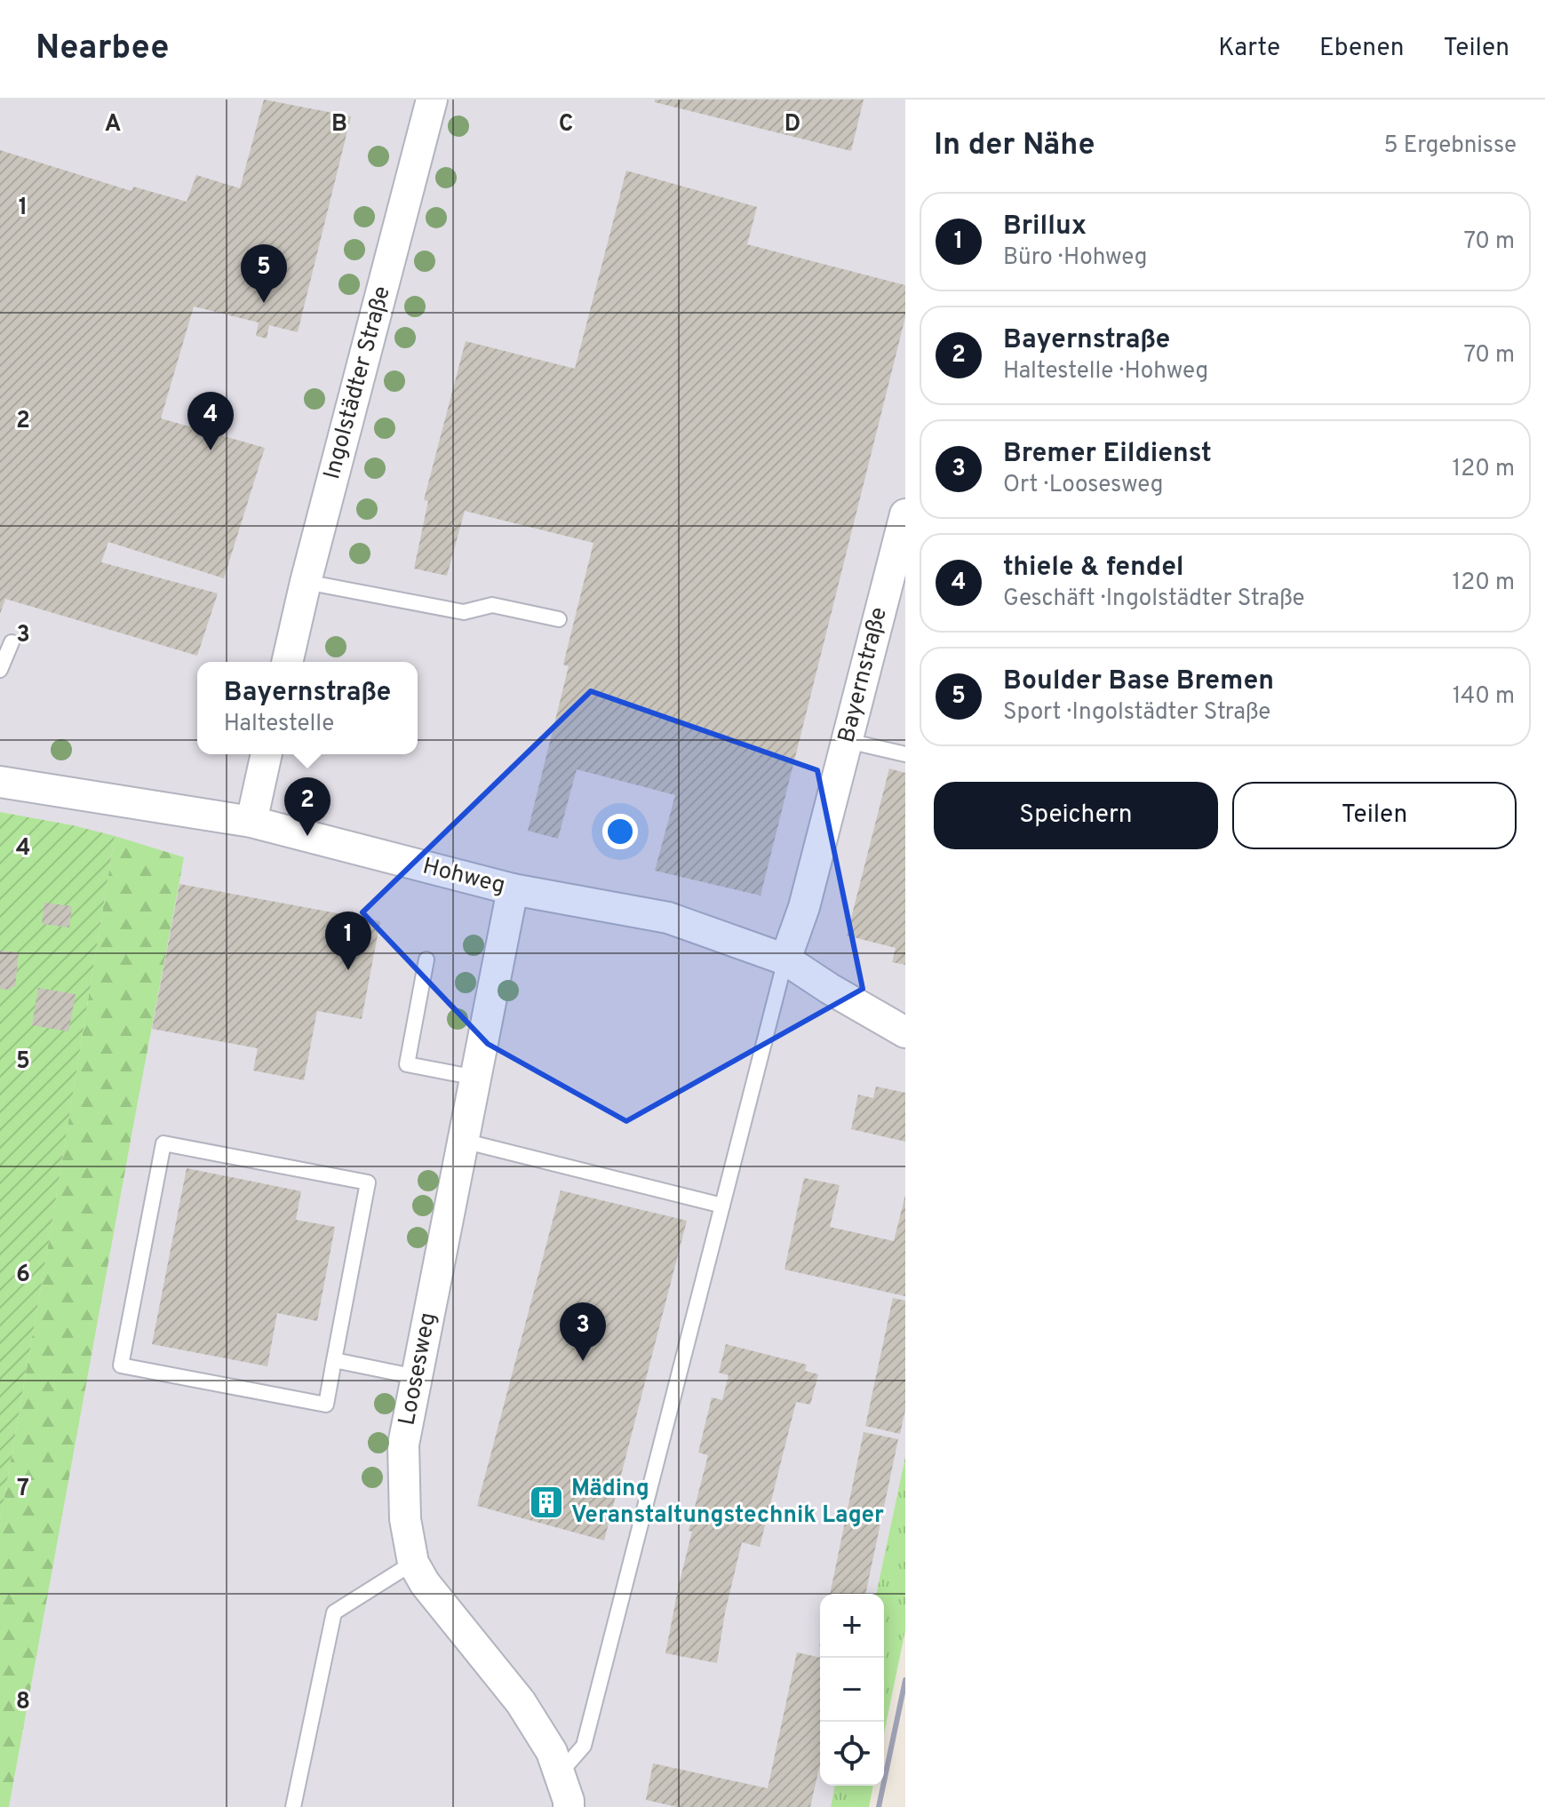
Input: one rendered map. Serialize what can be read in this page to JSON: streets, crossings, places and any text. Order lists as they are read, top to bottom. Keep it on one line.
{"streets":{"street":["Ingolstädter Straße","Bayernstraße","Hohweg","Loosesweg"]},"crossings":[["Bayernstraße","Hohweg"],["Hohweg","Loosesweg"]],"places":{"building":["Mäding Veranstaltungstechnik Lager"]},"page":{"header":"Nearbee","nav":["Karte","Ebenen","Teilen"],"heading":["In der Nähe","5 Ergebnisse"],"list":[{"mark":"1","name":"Brillux","note":"Büro · Hohweg","value":"70 m"},{"mark":"2","name":"Bayernstraße","note":"Haltestelle · Hohweg","value":"70 m"},{"mark":"3","name":"Bremer Eildienst","note":"Ort · Loosesweg","value":"120 m"},{"mark":"4","name":"thiele & fendel","note":"Geschäft · Ingolstädter Straße","value":"120 m"},{"mark":"5","name":"Boulder Base Bremen","note":"Sport · Ingolstädter Straße","value":"140 m"}],"pins":["5","4","2","1","3"],"popup":["Bayernstraße","Haltestelle"],"buttons":["Speichern","Teilen"],"map_buttons":["+","−"]},"grid":{"columns":["A","B","C","D"],"rows":["1","2","3","4","5","6","7","8"]}}
